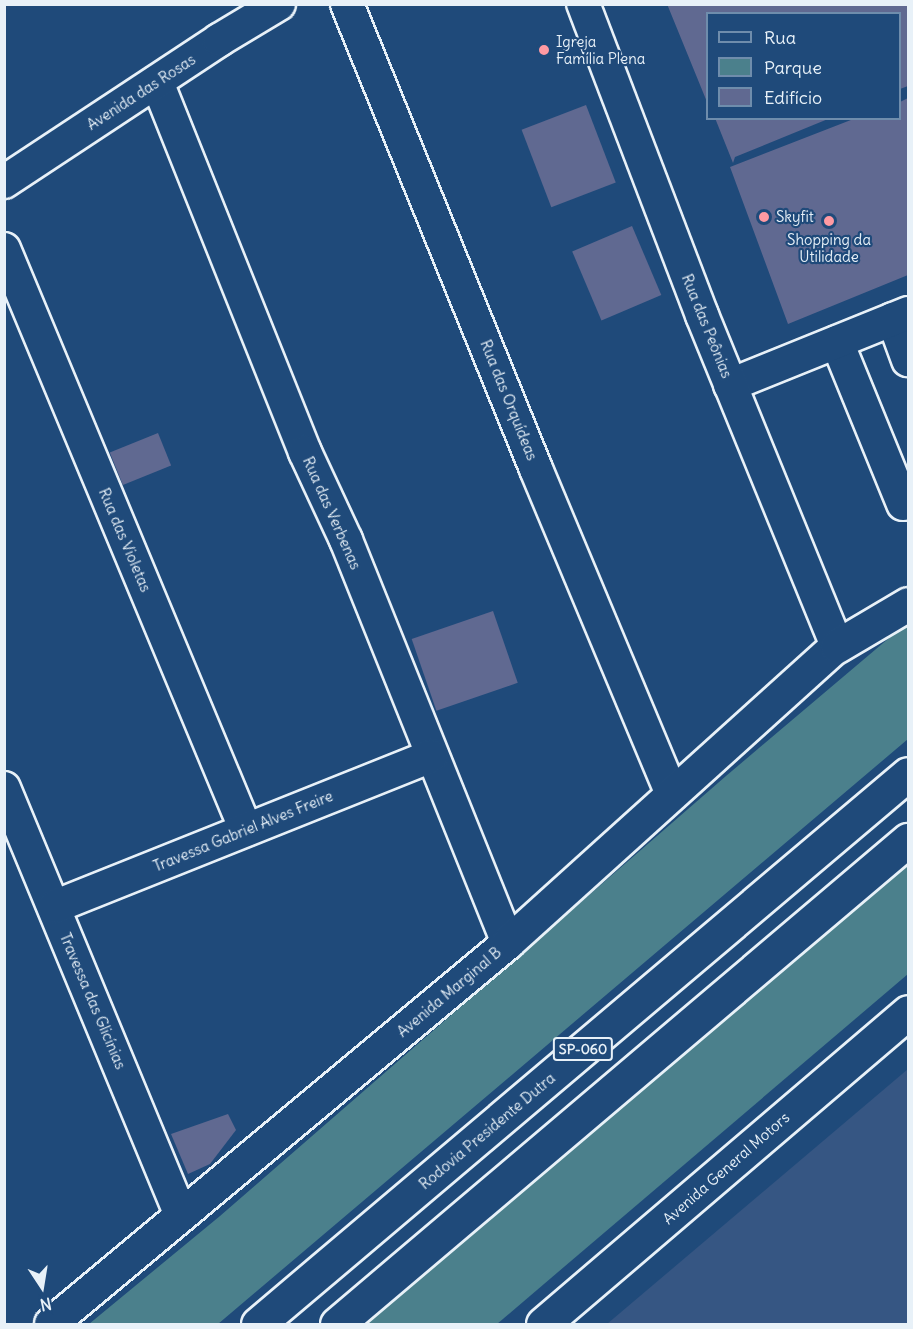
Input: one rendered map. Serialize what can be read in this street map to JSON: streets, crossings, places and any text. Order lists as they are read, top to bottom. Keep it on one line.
{"streets":{"main road":["SP-060","Rodovia Presidente Dutra","Avenida General Motors"],"street":["Avenida das Rosas","Rua das Peônias","Rua das Orquídeas","Rua das Verbenas","Rua das Violetas","Travessa Gabriel Alves Freire","Avenida Marginal B","Travessa das Glicínias"]},"crossings":[["Avenida das Rosas","Rua das Verbenas"],["Rua das Peônias","Avenida Marginal B"],["Rua das Orquídeas","Avenida Marginal B"],["Rua das Verbenas","Travessa Gabriel Alves Freire"],["Rua das Verbenas","Avenida Marginal B"],["Rua das Violetas","Travessa Gabriel Alves Freire"],["Travessa Gabriel Alves Freire","Travessa das Glicínias"],["Avenida Marginal B","Travessa das Glicínias"]],"places":["Igreja Família Plena","Skyfit","Shopping da Utilidade"],"legend":["Rua","Parque","Edifício"],"north":"bottom"}
